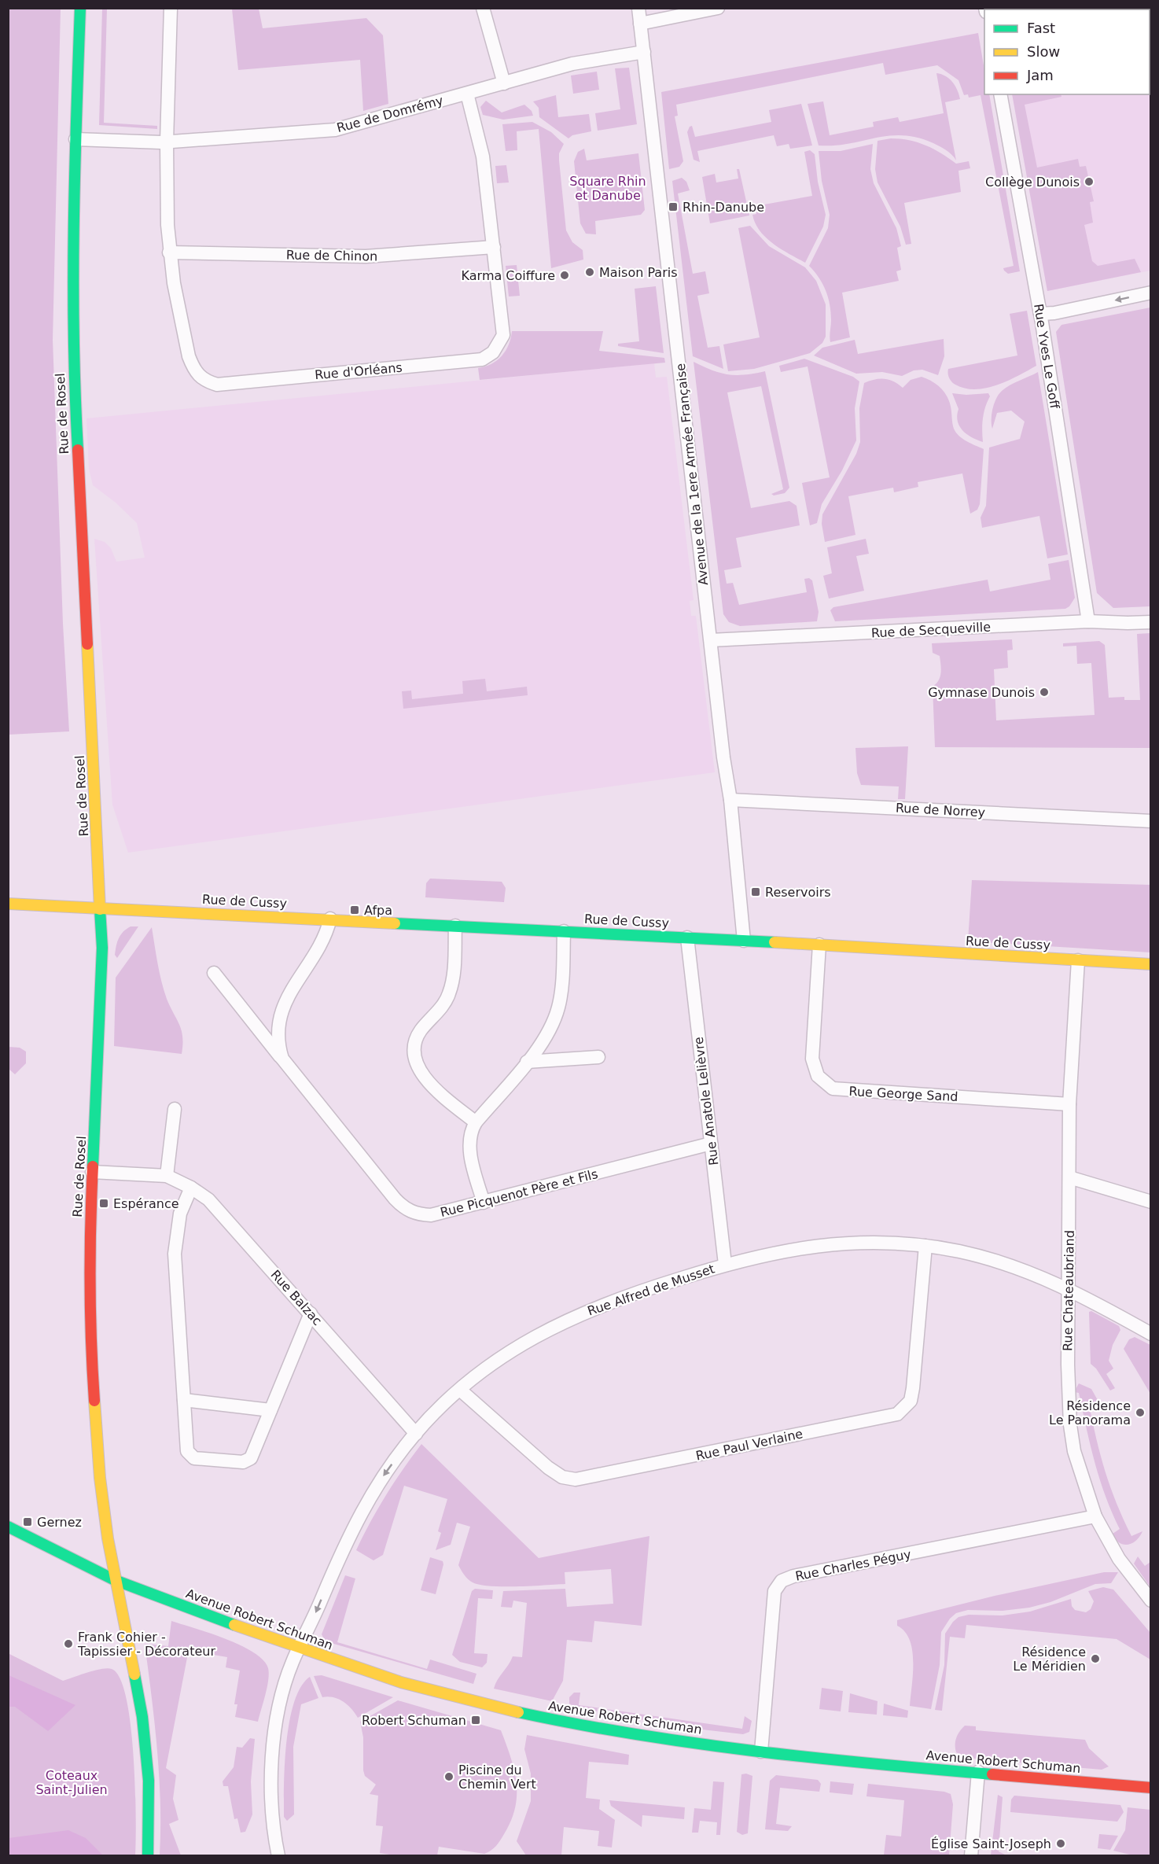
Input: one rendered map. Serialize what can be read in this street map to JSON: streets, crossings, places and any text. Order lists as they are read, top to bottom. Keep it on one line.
{"streets":{"street":["Rue de Domrémy","Rue de Chinon","Rue Yves Le Goff","Rue d'Orléans","Rue de Rosel","Avenue de la 1ere Armée Française","Rue de Secqueville","Rue de Norrey","Rue de Cussy","Rue George Sand","Rue Anatole Lelièvre","Rue Picquenot Père et Fils","Rue Alfred de Musset","Rue Chateaubriand","Rue Balzac","Rue Paul Verlaine","Rue Charles Péguy","Avenue Robert Schuman"]},"crossings":[["Rue de Domrémy","Rue d'Orléans"],["Rue de Domrémy","Rue de Rosel"],["Rue de Domrémy","Avenue de la 1ere Armée Française"],["Rue de Chinon","Rue d'Orléans"],["Rue Yves Le Goff","Rue de Secqueville"],["Rue de Rosel","Rue de Cussy"],["Rue de Rosel","Rue Balzac"],["Rue de Rosel","Avenue Robert Schuman"],["Avenue de la 1ere Armée Française","Rue de Secqueville"],["Avenue de la 1ere Armée Française","Rue de Norrey"],["Avenue de la 1ere Armée Française","Rue de Cussy"],["Rue de Cussy","Rue George Sand"],["Rue de Cussy","Rue Anatole Lelièvre"],["Rue de Cussy","Rue Picquenot Père et Fils"],["Rue de Cussy","Rue Chateaubriand"],["Rue George Sand","Rue Chateaubriand"],["Rue Anatole Lelièvre","Rue Picquenot Père et Fils"],["Rue Anatole Lelièvre","Rue Alfred de Musset"],["Rue Alfred de Musset","Rue Chateaubriand"],["Rue Alfred de Musset","Rue Balzac"],["Rue Alfred de Musset","Rue Paul Verlaine"],["Rue Alfred de Musset","Avenue Robert Schuman"],["Rue Chateaubriand","Rue Charles Péguy"],["Rue Charles Péguy","Avenue Robert Schuman"]],"parks":["Square Rhin et Danube","Coteaux Saint-Julien"],"places":{"other":["Collège Dunois","Maison Paris","Karma Coiffure","Gymnase Dunois","Résidence Le Panorama","Frank Cohier - Tapissier - Décorateur","Résidence Le Méridien","Piscine du Chemin Vert","Église Saint-Joseph"],"transit":["Rhin-Danube","Reservoirs","Afpa","Espérance","Gernez","Robert Schuman"]},"legend":["Fast","Slow","Jam"]}
